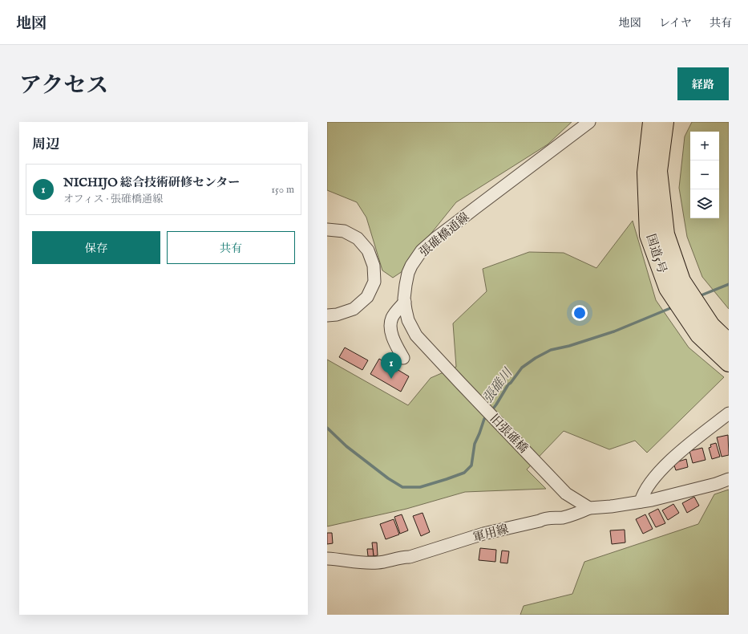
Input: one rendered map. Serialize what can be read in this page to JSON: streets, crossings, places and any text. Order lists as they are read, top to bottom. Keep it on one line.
{"streets":{"highway":["国道5号"],"street":["張碓橋通線","旧張碓橋","軍用線"]},"crossings":[["張碓橋通線","旧張碓橋"],["旧張碓橋","軍用線"]],"water":["張碓川"],"page":{"header":"地図","nav":["地図","レイヤ","共有"],"title":"アクセス","buttons":["経路",["保存","共有"]],"heading":"周辺","map_buttons":["+","−"],"list":[{"mark":"1","name":"NICHIJO 総合技術研修センター","note":"オフィス · 張碓橋通線","value":"150 m"}],"pins":"1"}}
